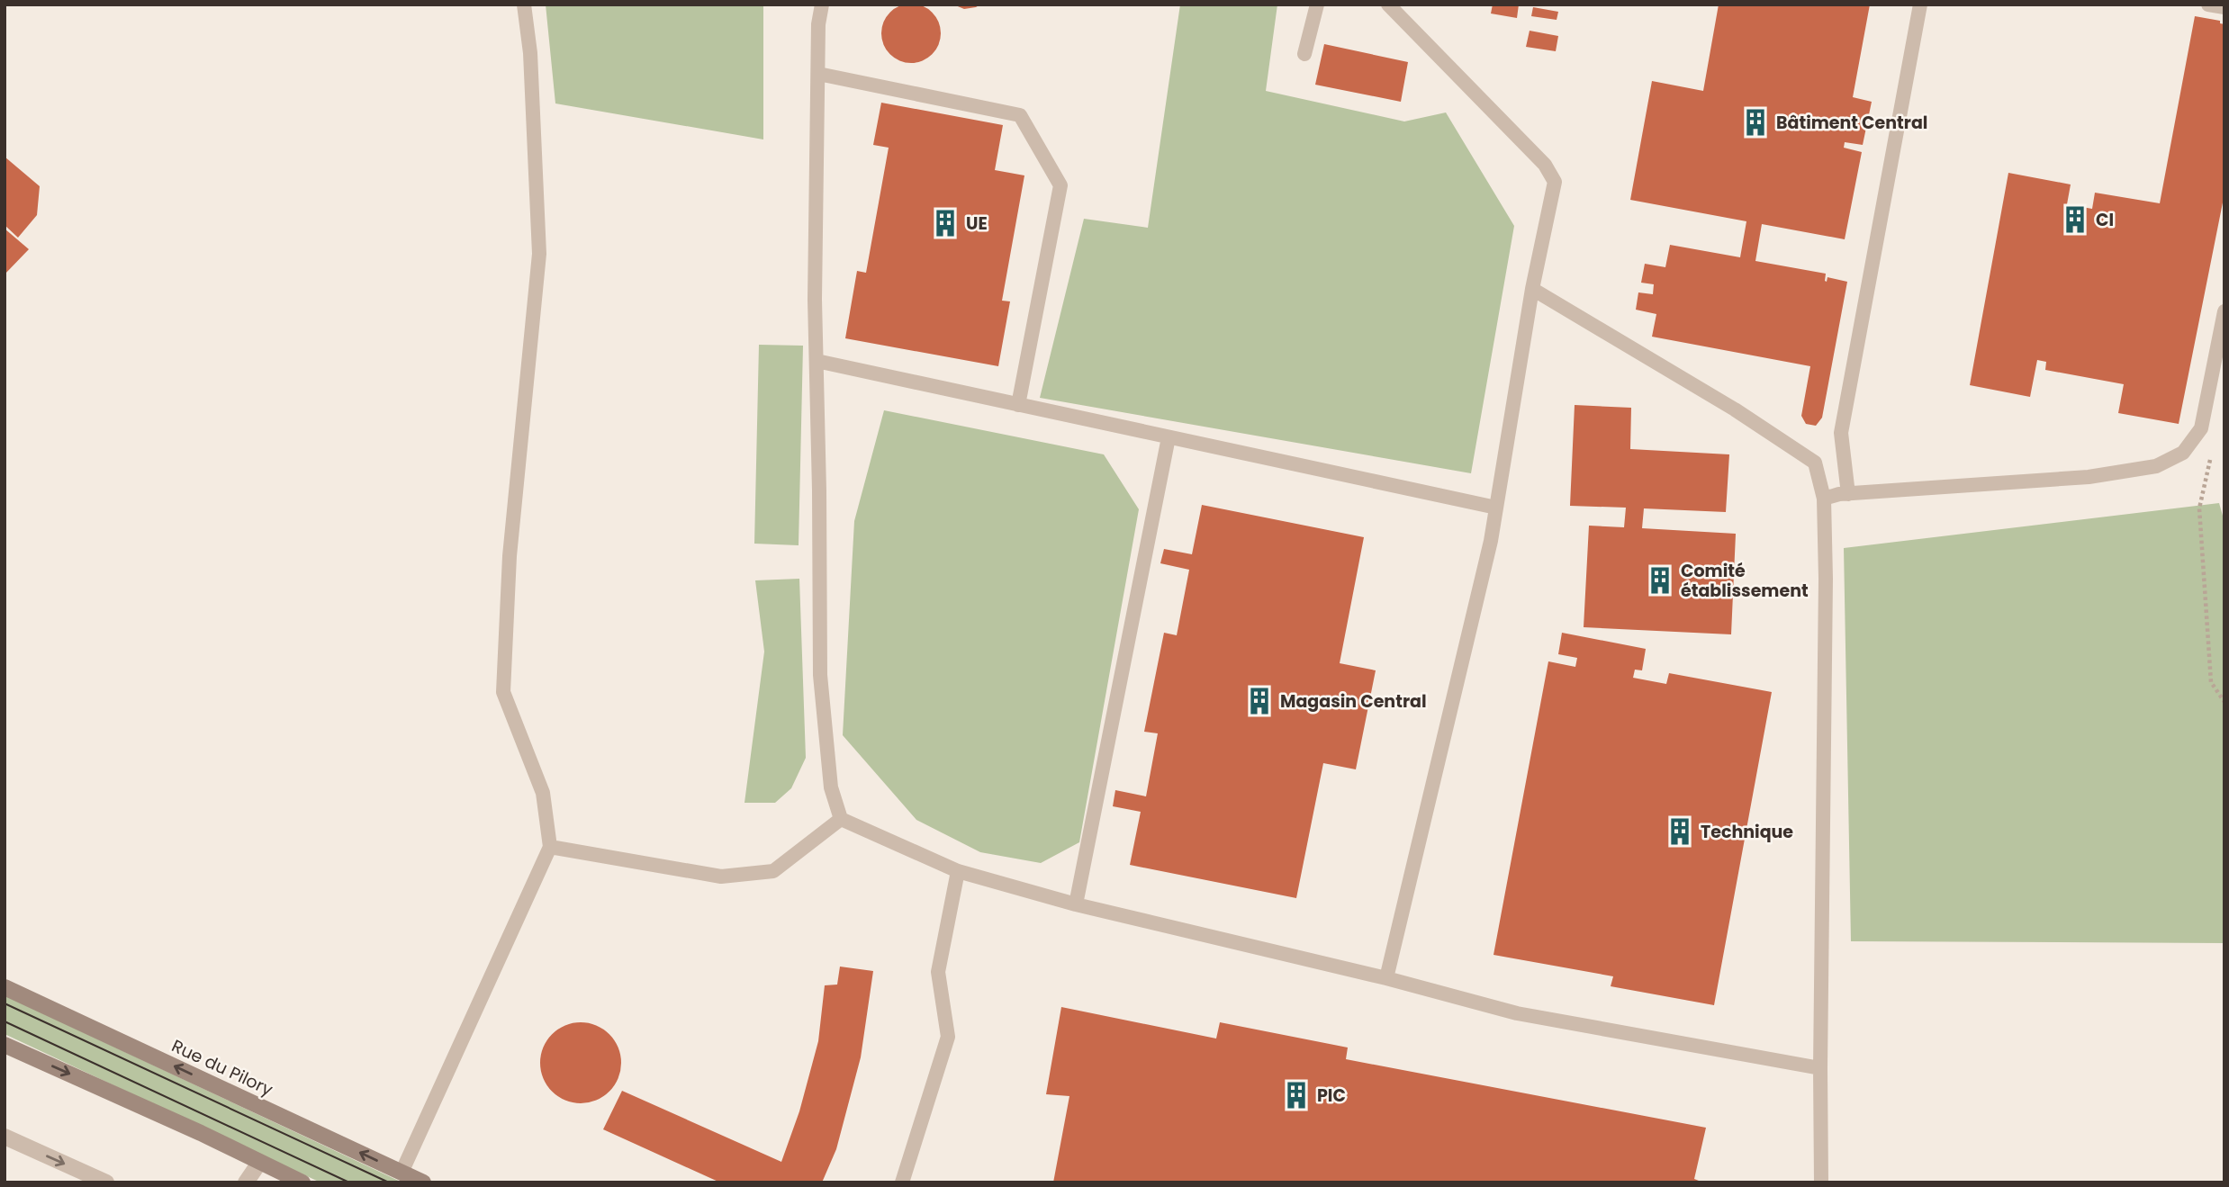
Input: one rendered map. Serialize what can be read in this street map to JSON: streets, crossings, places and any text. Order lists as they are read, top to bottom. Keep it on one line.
{"streets":{"main road":["Rue du Pilory"]},"places":{"building":["Bâtiment Central","CI","UE","Comité établissement","Magasin Central","Technique","PIC"]}}
